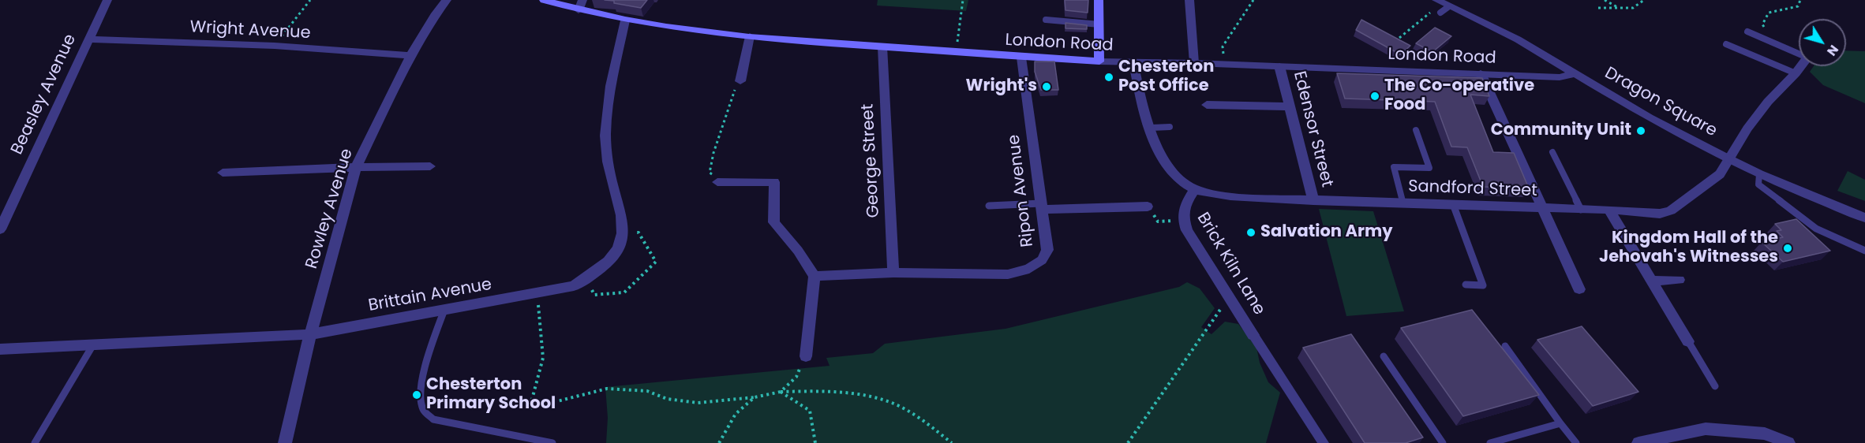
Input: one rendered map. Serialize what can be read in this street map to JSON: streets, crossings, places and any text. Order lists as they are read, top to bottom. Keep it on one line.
{"streets":{"main road":["London Road"],"street":["Wright Avenue","Beasley Avenue","Dragon Square","Edensor Street","George Street","Sandford Street","Ripon Avenue","Rowley Avenue","Brick Kiln Lane","Brittain Avenue"]},"crossings":[["Wright Avenue","Beasley Avenue"],["Wright Avenue","Rowley Avenue"],["London Road","Dragon Square"],["London Road","Edensor Street"],["London Road","George Street"],["London Road","Ripon Avenue"],["London Road","Brick Kiln Lane"],["London Road","Brittain Avenue"],["Dragon Square","Sandford Street"],["Edensor Street","Sandford Street"],["George Street","Ripon Avenue"],["Sandford Street","Brick Kiln Lane"],["Rowley Avenue","Brittain Avenue"]],"places":["Chesterton Post Office","Wright's","The Co-operative Food","Community Unit","Salvation Army","Kingdom Hall of the Jehovah's Witnesses","Chesterton Primary School"],"north":"bottom right"}
